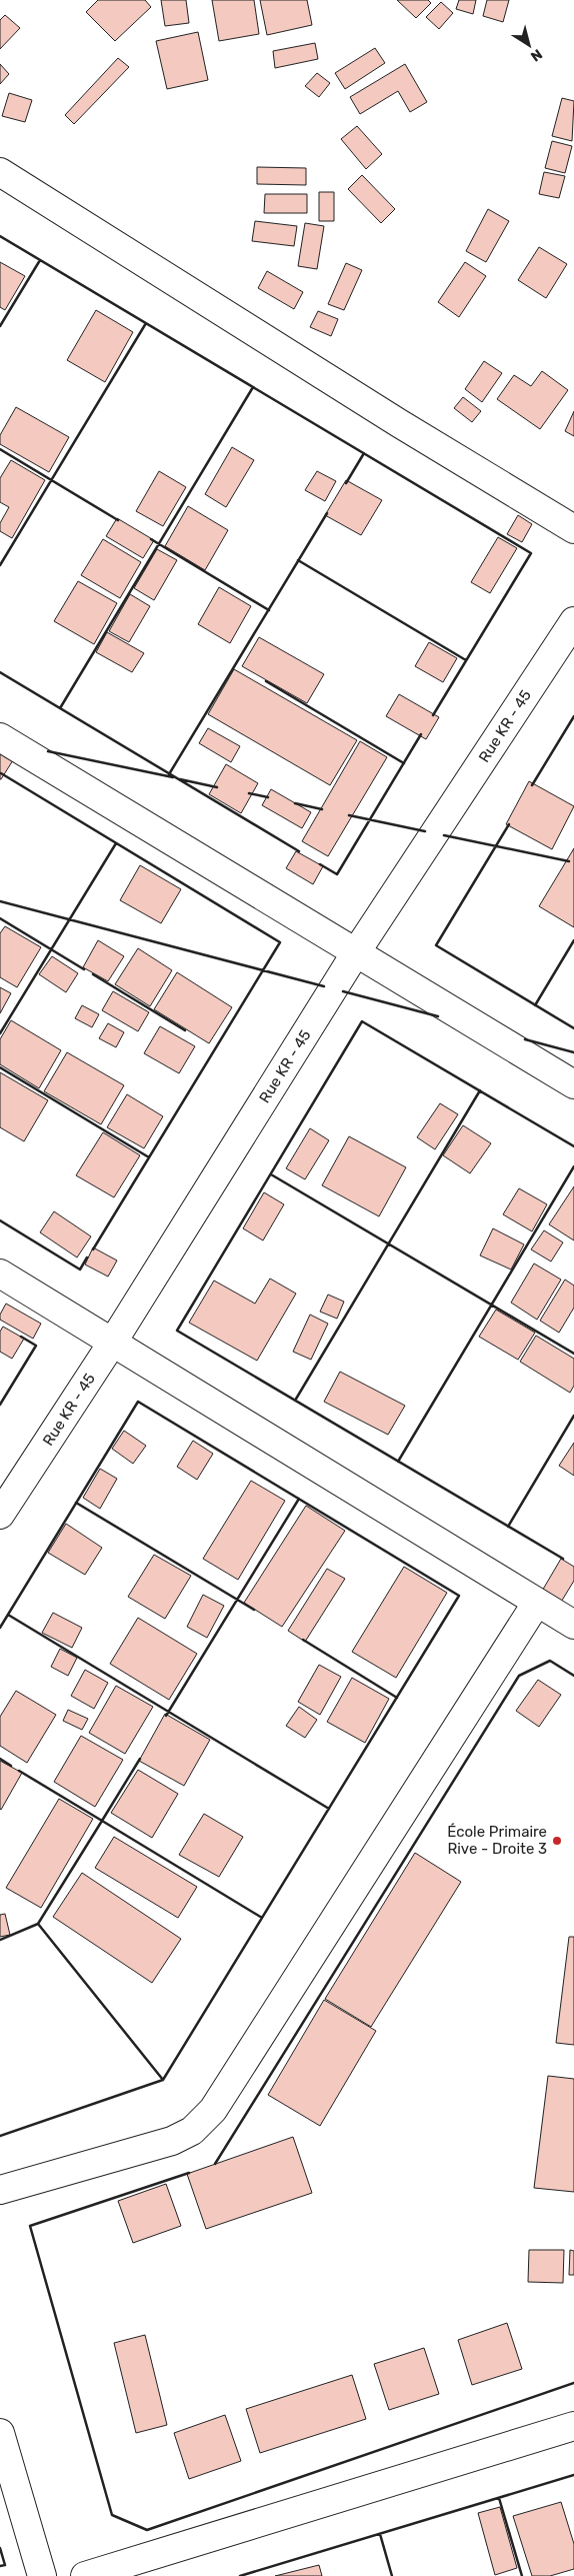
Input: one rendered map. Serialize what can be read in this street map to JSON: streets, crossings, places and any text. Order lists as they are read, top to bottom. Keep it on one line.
{"streets":{"street":["Rue KR - 45"]},"places":["École Primaire Rive - Droite 3"],"north":"bottom right"}
